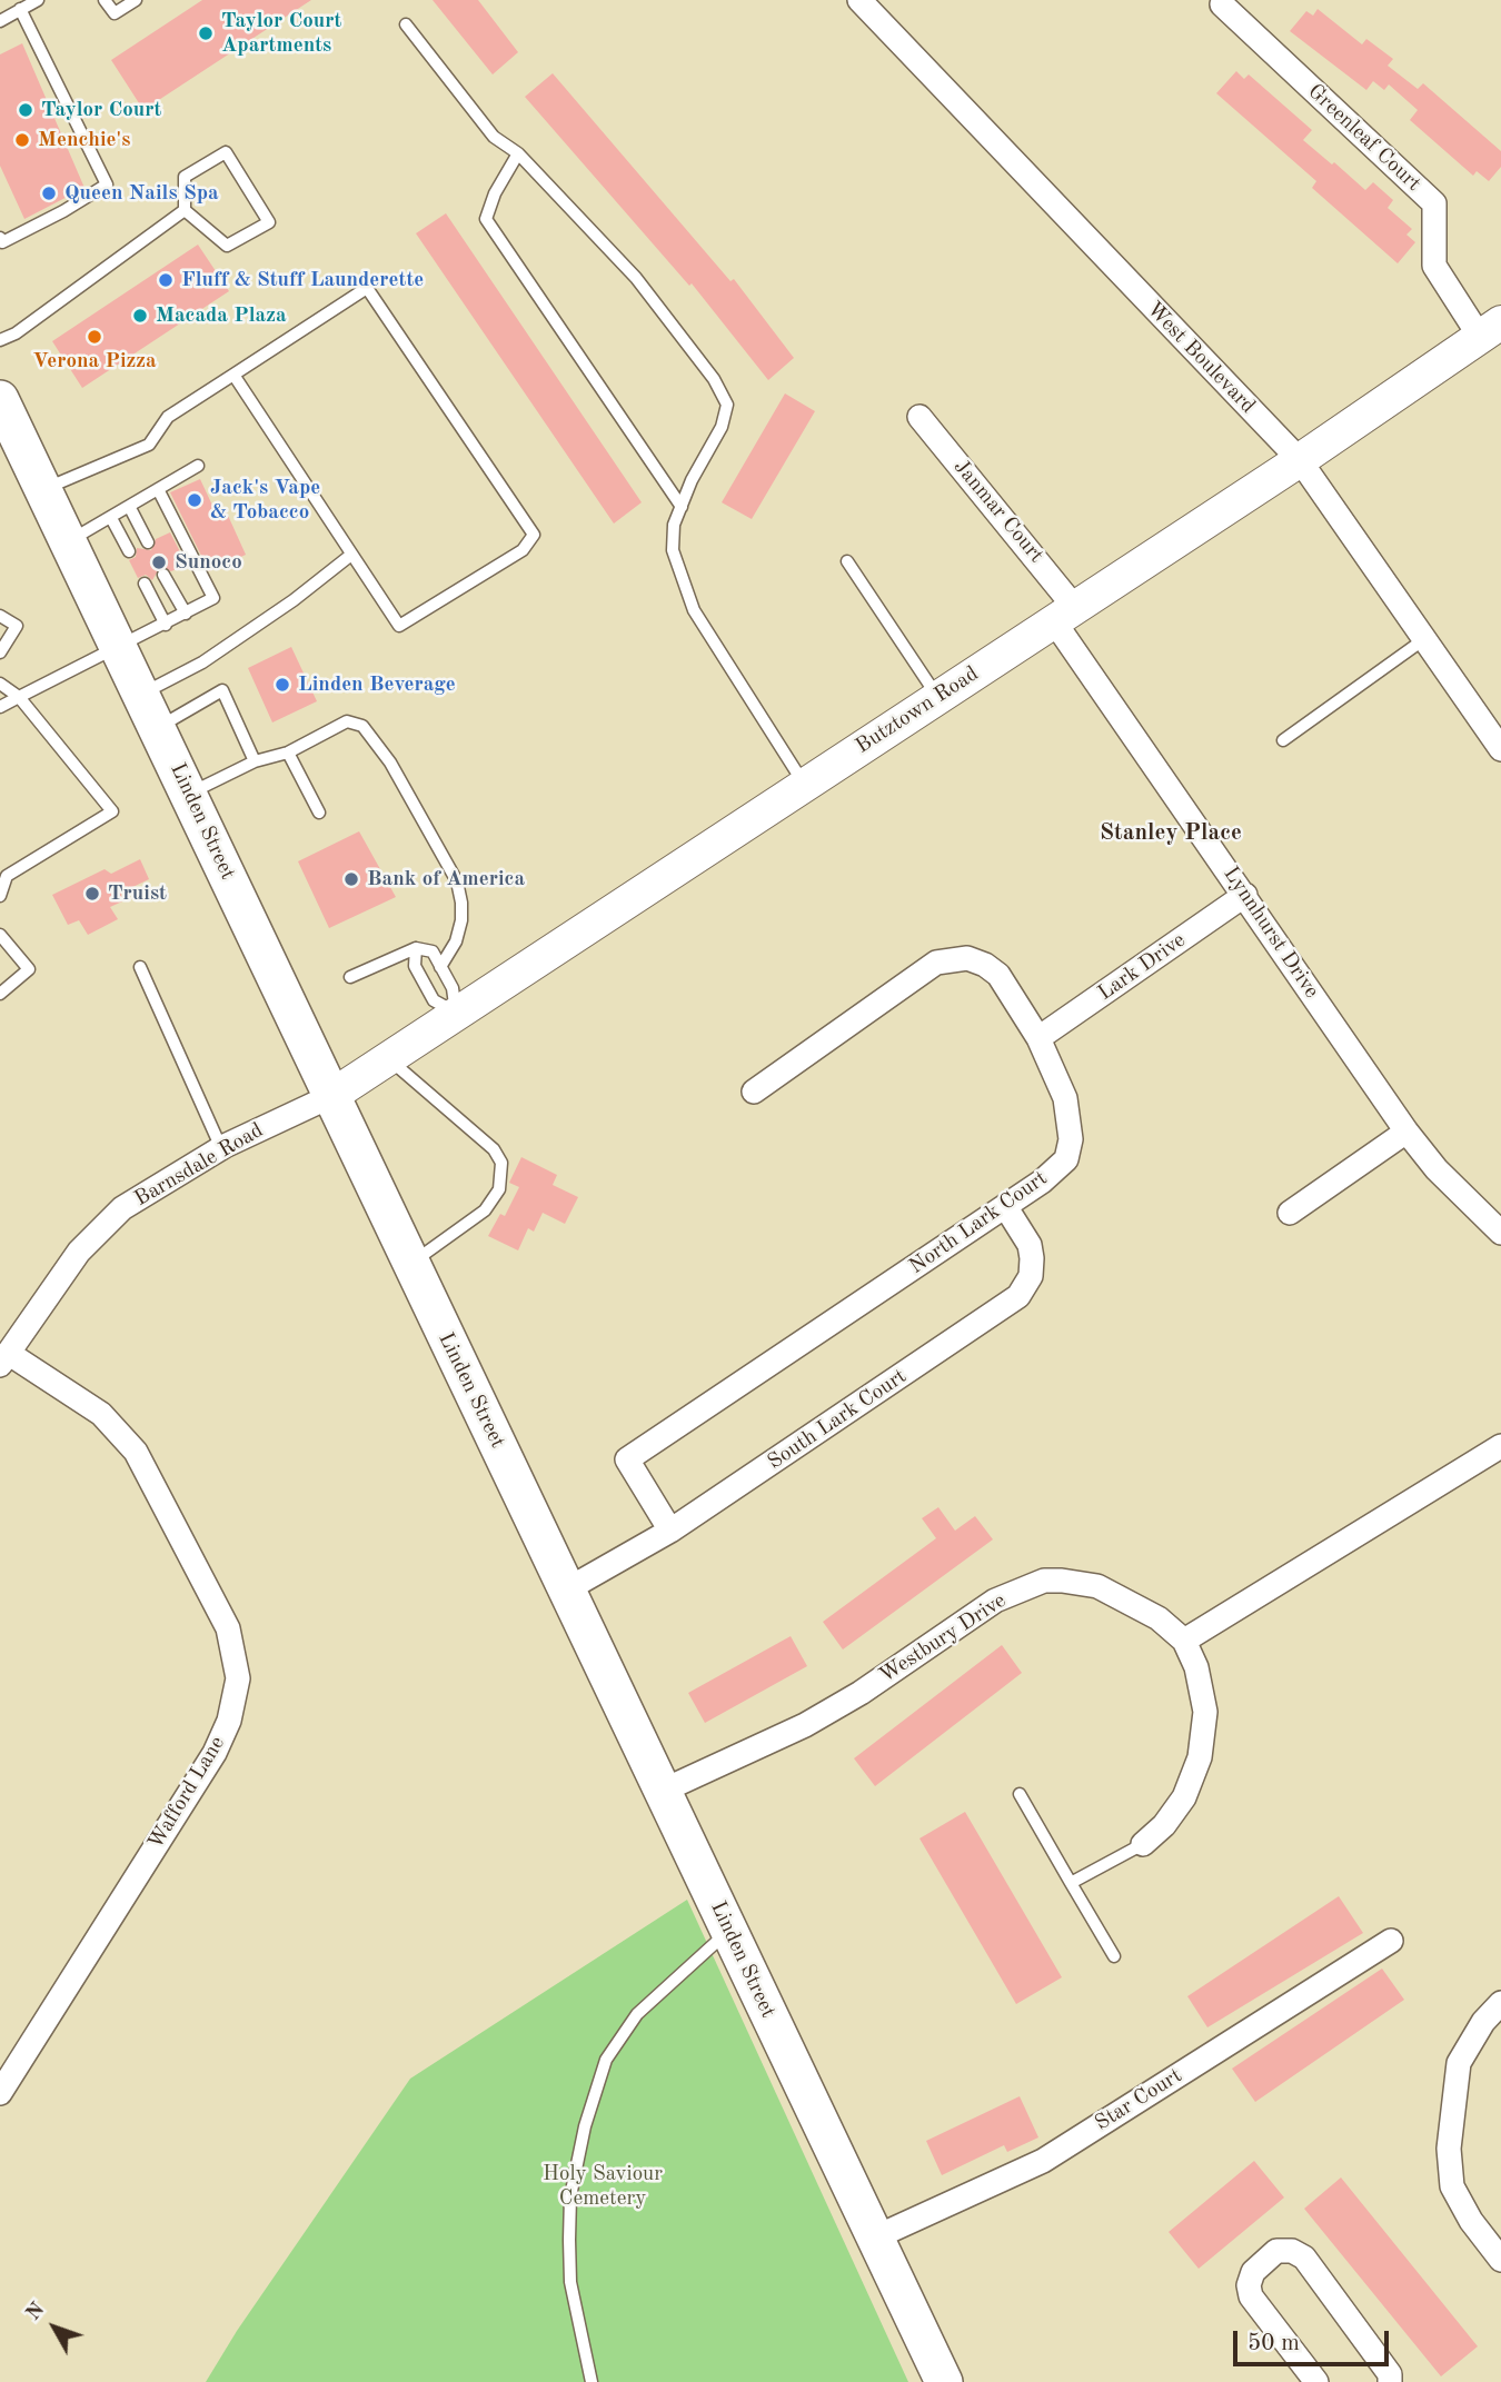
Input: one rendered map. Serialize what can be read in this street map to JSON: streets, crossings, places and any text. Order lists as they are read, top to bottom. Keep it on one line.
{"streets":{"main road":["Linden Street"],"street":["Greenleaf Court","West Boulevard","Janmar Court","Butztown Road","Lynnhurst Drive","Lark Drive","Barnsdale Road","North Lark Court","South Lark Court","Westbury Drive","Wafford Lane","Star Court"]},"crossings":[["Greenleaf Court","Butztown Road"],["West Boulevard","Butztown Road"],["Janmar Court","Butztown Road"],["Janmar Court","Lynnhurst Drive"],["Butztown Road","Linden Street"],["Butztown Road","Lynnhurst Drive"],["Butztown Road","Barnsdale Road"],["Linden Street","Barnsdale Road"],["Linden Street","South Lark Court"],["Linden Street","Westbury Drive"],["Linden Street","Star Court"],["Lynnhurst Drive","Lark Drive"],["Lark Drive","North Lark Court"],["Barnsdale Road","Wafford Lane"],["North Lark Court","South Lark Court"]],"districts":["Stanley Place"],"parks":["Holy Saviour Cemetery"],"places":["Taylor Court Apartments","Taylor Court","Menchie's","Queen Nails Spa","Fluff & Stuff Launderette","Macada Plaza","Verona Pizza","Jack's Vape & Tobacco","Sunoco","Linden Beverage","Bank of America","Truist"],"scale_bar":"50 m","north":"top left"}
